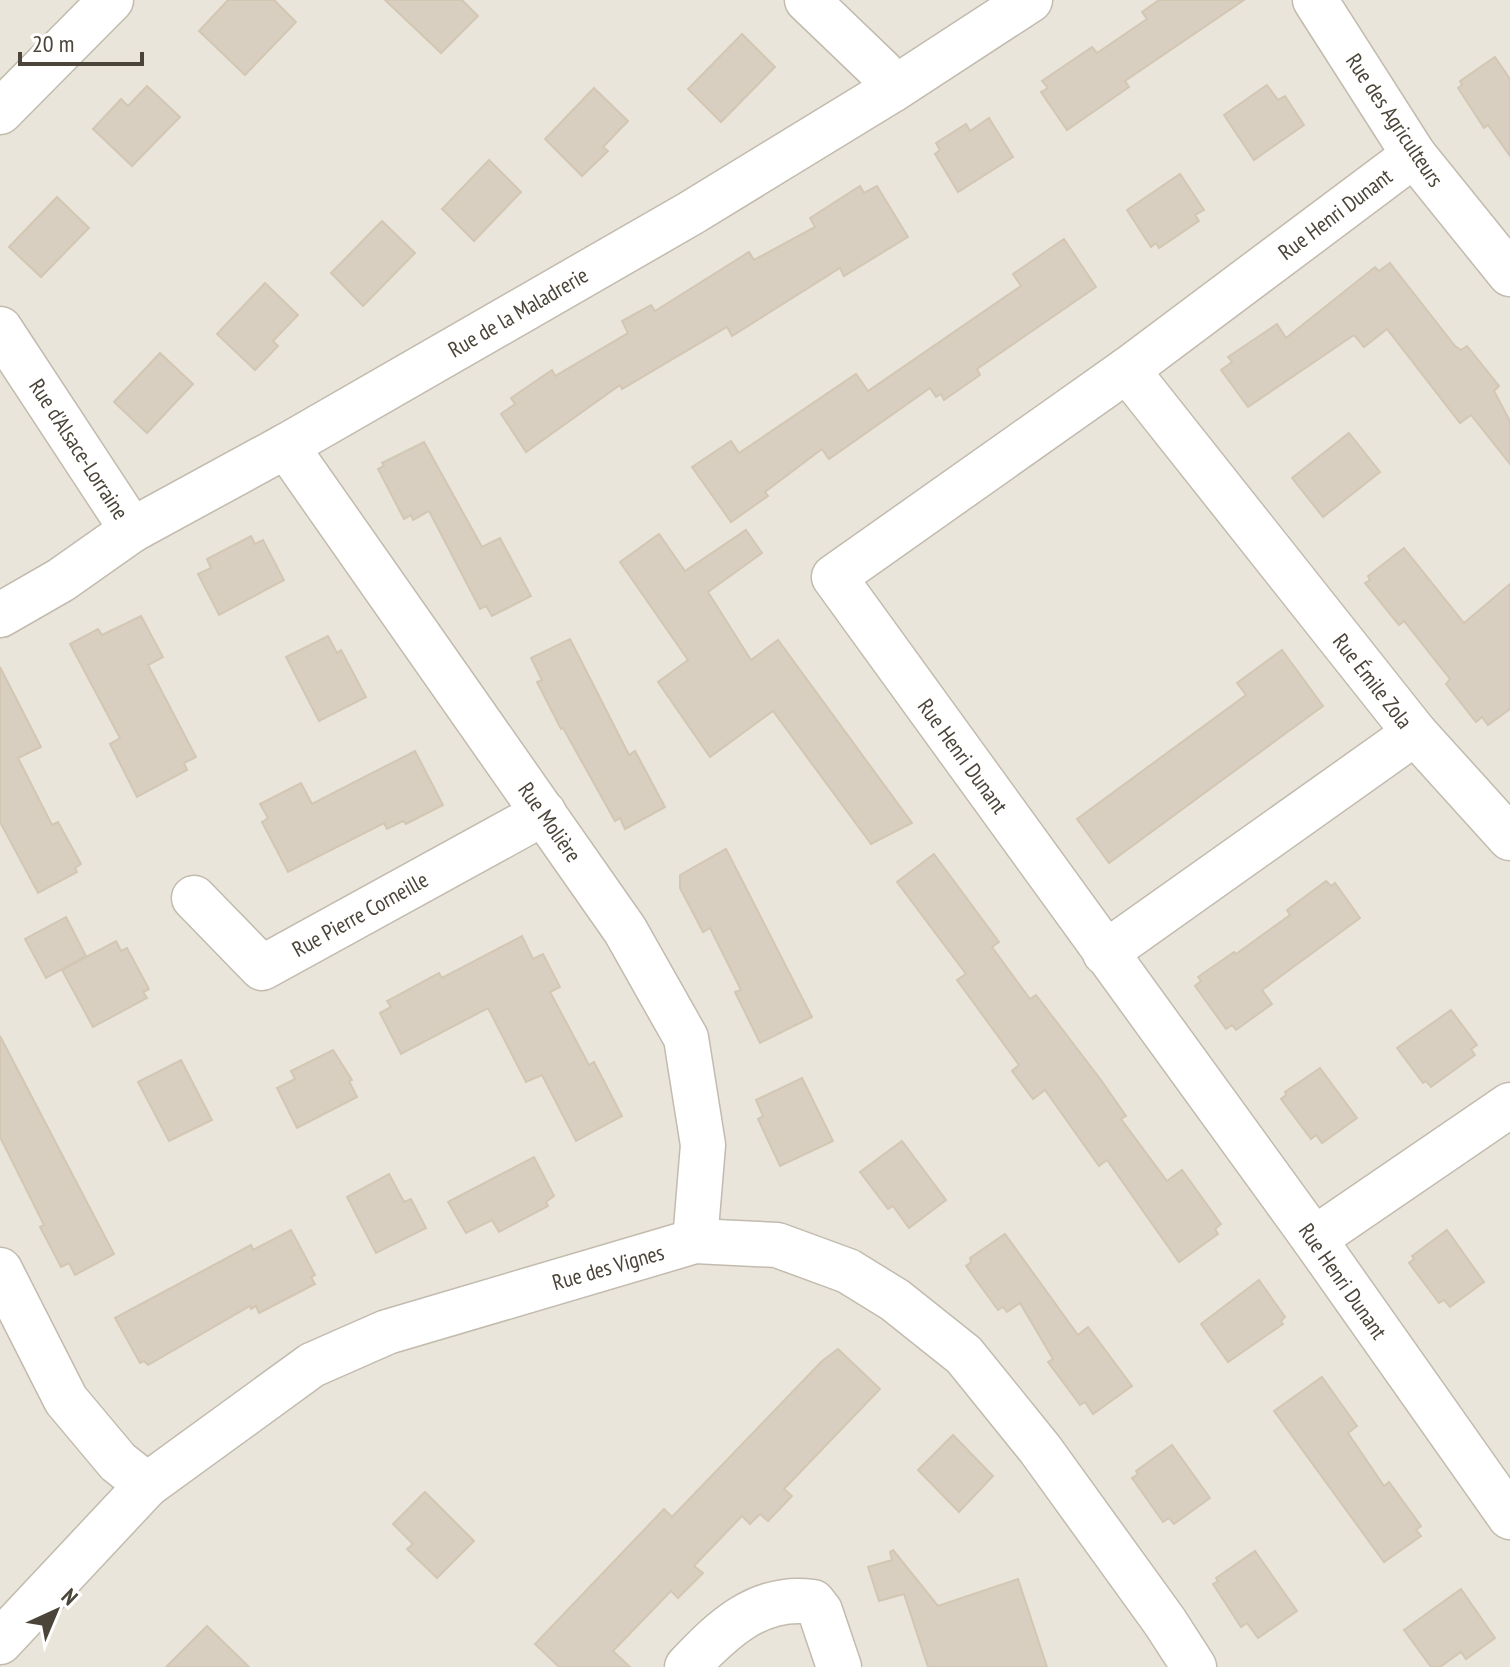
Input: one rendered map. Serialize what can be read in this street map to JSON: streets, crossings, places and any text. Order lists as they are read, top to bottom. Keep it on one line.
{"streets":{"street":["Rue des Agriculteurs","Rue Henri Dunant","Rue de la Maladrerie","Rue d'Alsace-Lorraine","Rue Émile Zola","Rue Molière","Rue Pierre Corneille","Rue des Vignes"]},"crossings":[["Rue des Agriculteurs","Rue Henri Dunant"],["Rue Henri Dunant","Rue Émile Zola"],["Rue de la Maladrerie","Rue d'Alsace-Lorraine"],["Rue de la Maladrerie","Rue Molière"],["Rue Molière","Rue Pierre Corneille"],["Rue Molière","Rue des Vignes"]],"scale_bar":"20 m","north":"top right"}
